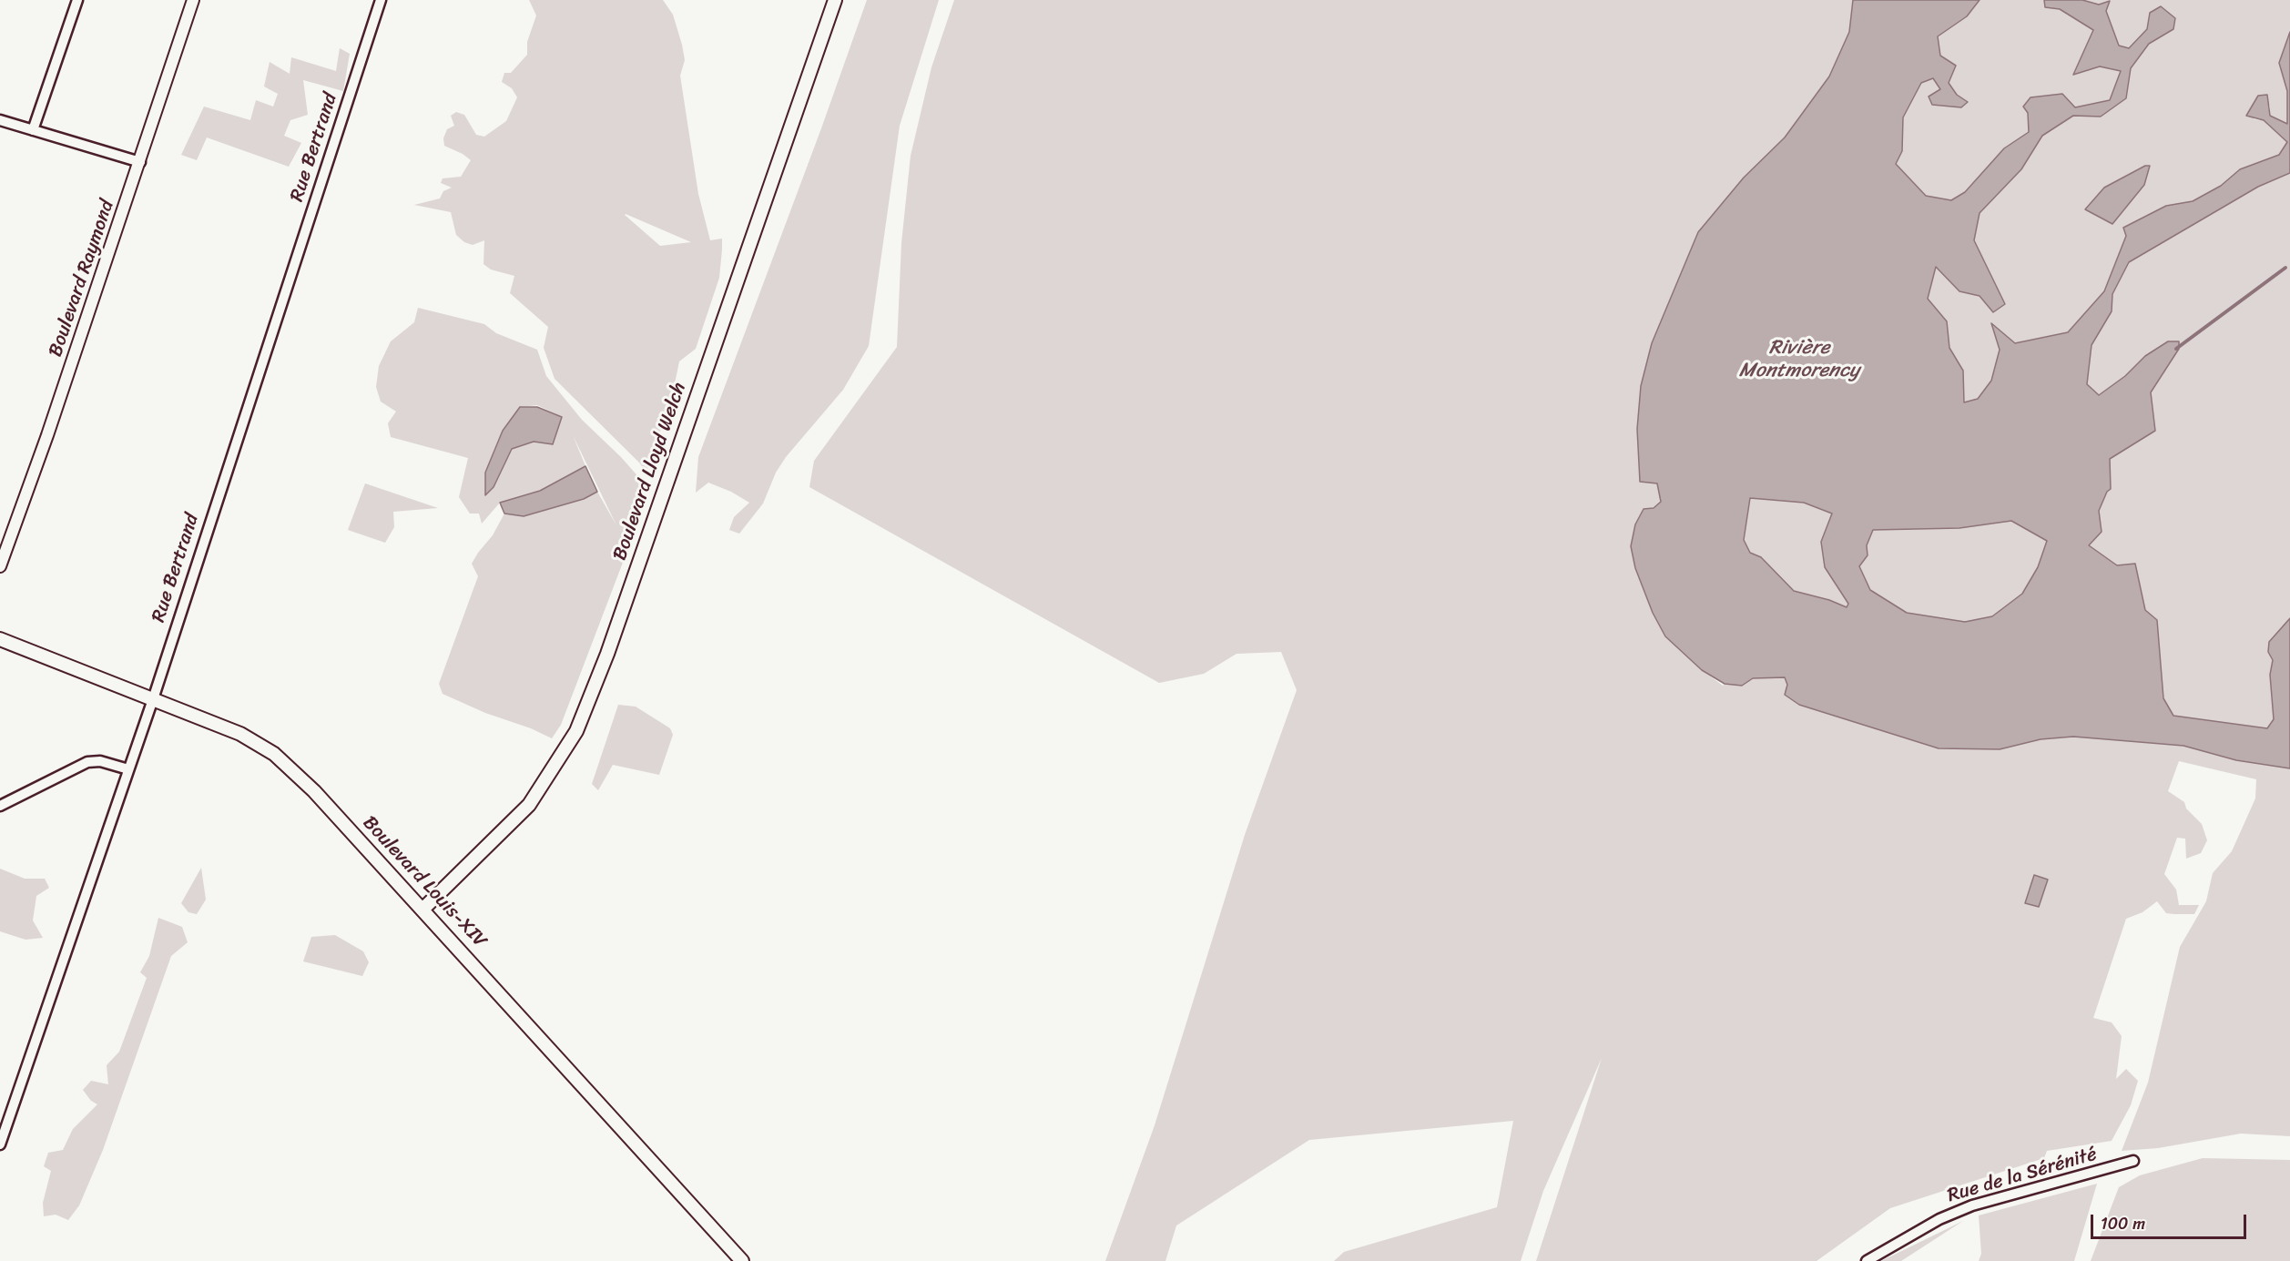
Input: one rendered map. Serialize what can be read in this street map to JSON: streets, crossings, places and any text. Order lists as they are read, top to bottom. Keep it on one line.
{"streets":{"main road":["Boulevard Lloyd Welch","Boulevard Louis-XIV"],"street":["Rue Bertrand","Boulevard Raymond","Rue de la Sérénité"]},"crossings":[["Rue Bertrand","Boulevard Louis-XIV"],["Boulevard Lloyd Welch","Boulevard Louis-XIV"]],"water":["Rivière Montmorency"],"scale_bar":"100 m"}
